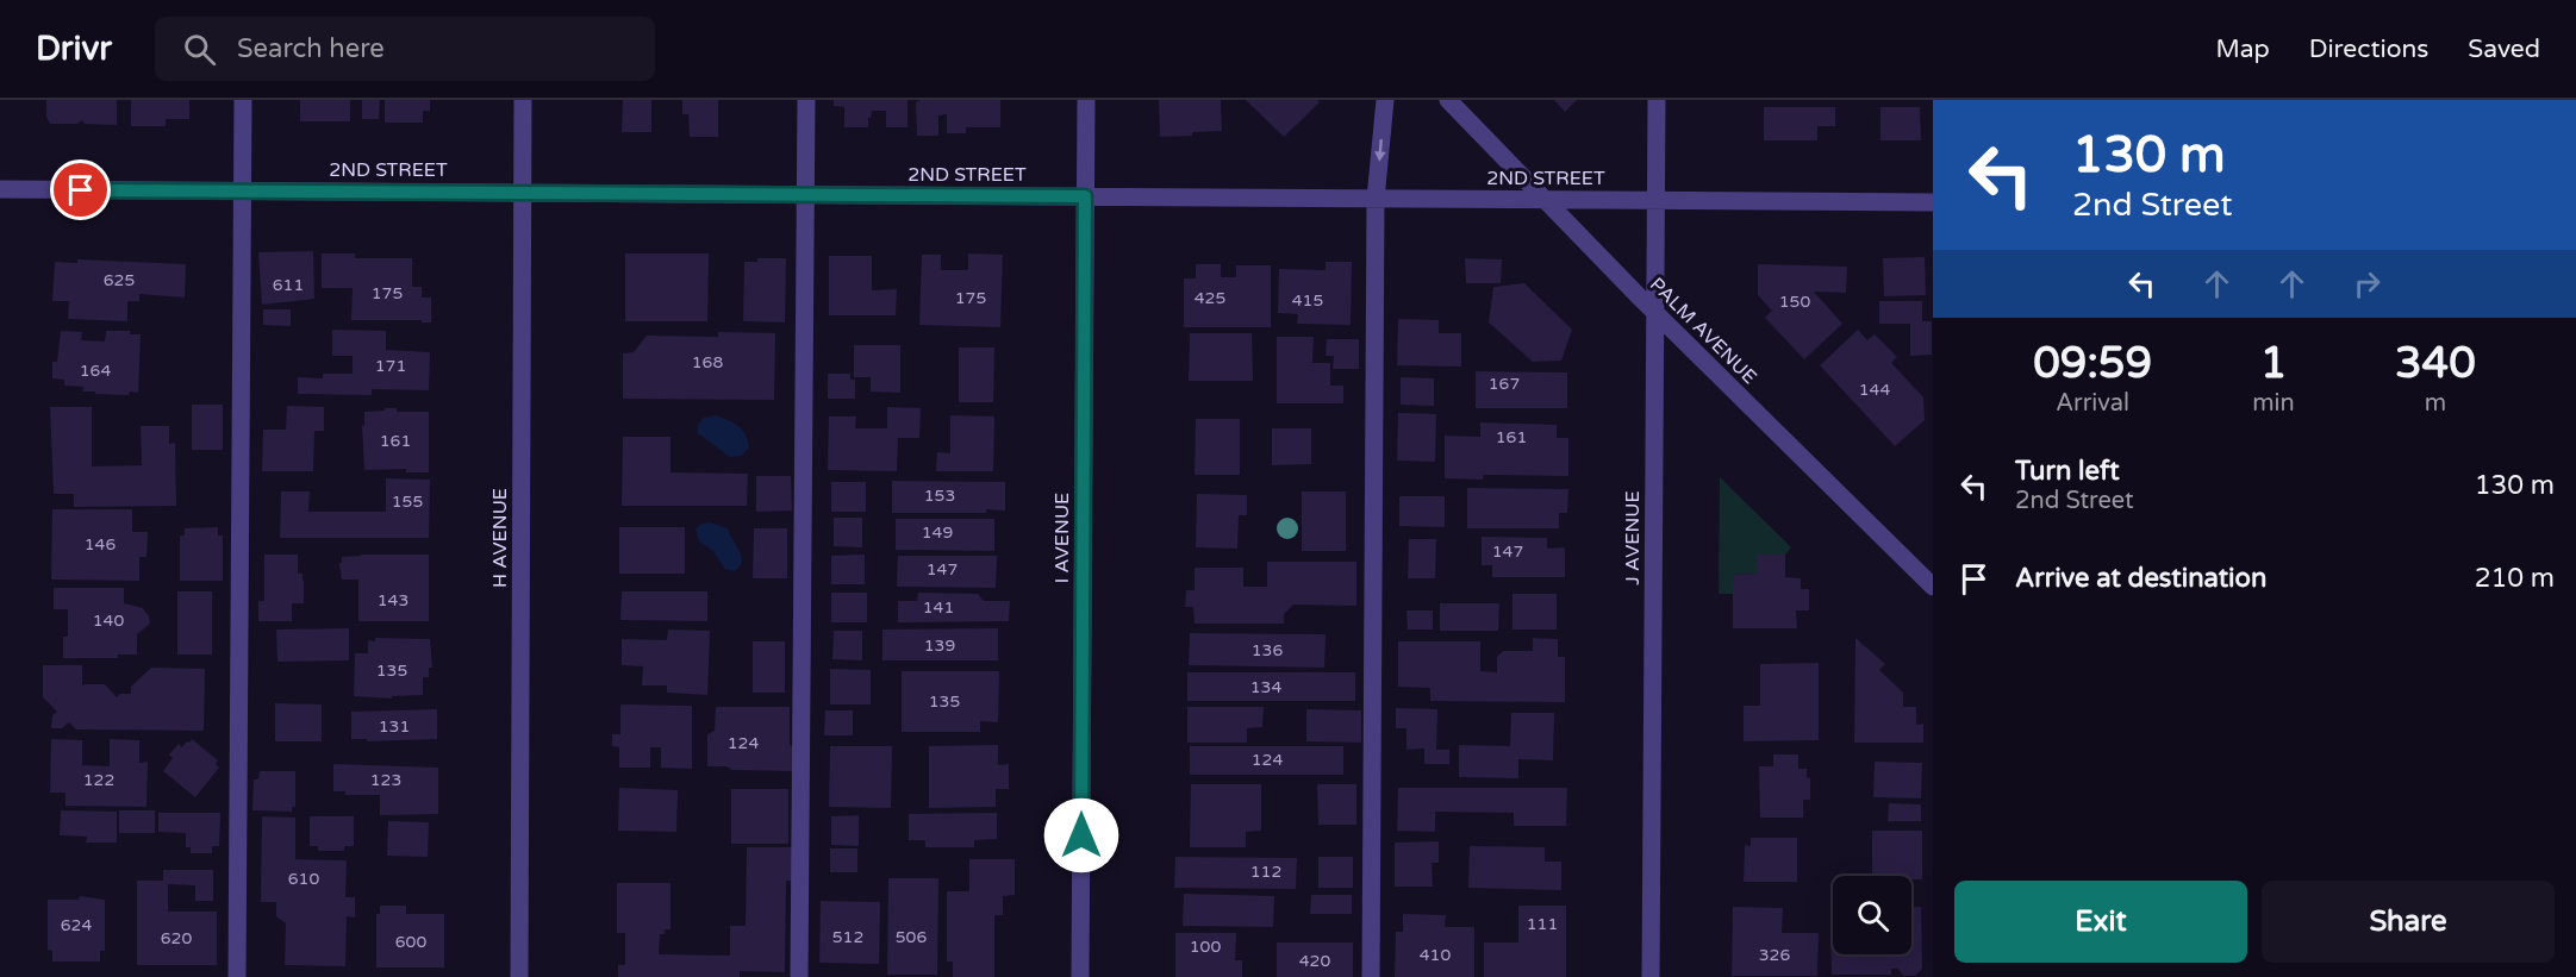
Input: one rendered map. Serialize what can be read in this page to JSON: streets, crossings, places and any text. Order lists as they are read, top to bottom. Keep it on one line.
{"streets":{"street":["2ND STREET","PALM AVENUE","H AVENUE","I AVENUE","J AVENUE"]},"crossings":[["2ND STREET","PALM AVENUE"],["2ND STREET","H AVENUE"],["2ND STREET","I AVENUE"],["2ND STREET","J AVENUE"],["PALM AVENUE","J AVENUE"]],"house_numbers":["625","611","175","175","425","415","150","168","171","164","167","144","161","161","153","155","149","146","147","147","143","141","140","139","136","135","134","135","131","124","124","122","123","112","610","111","624","512","506","620","600","100","410","326","420"],"page":{"header":"Drivr","search":"Search here","nav":["Map","Directions","Saved"],"turn":["130 m","2nd Street"],"eta":["09:59","Arrival","1","min","340","m"],"list":[{"name":"Turn left","note":"2nd Street","value":"130 m"},{"name":"Arrive at destination","value":"210 m"}],"buttons":["Exit","Share"]}}
